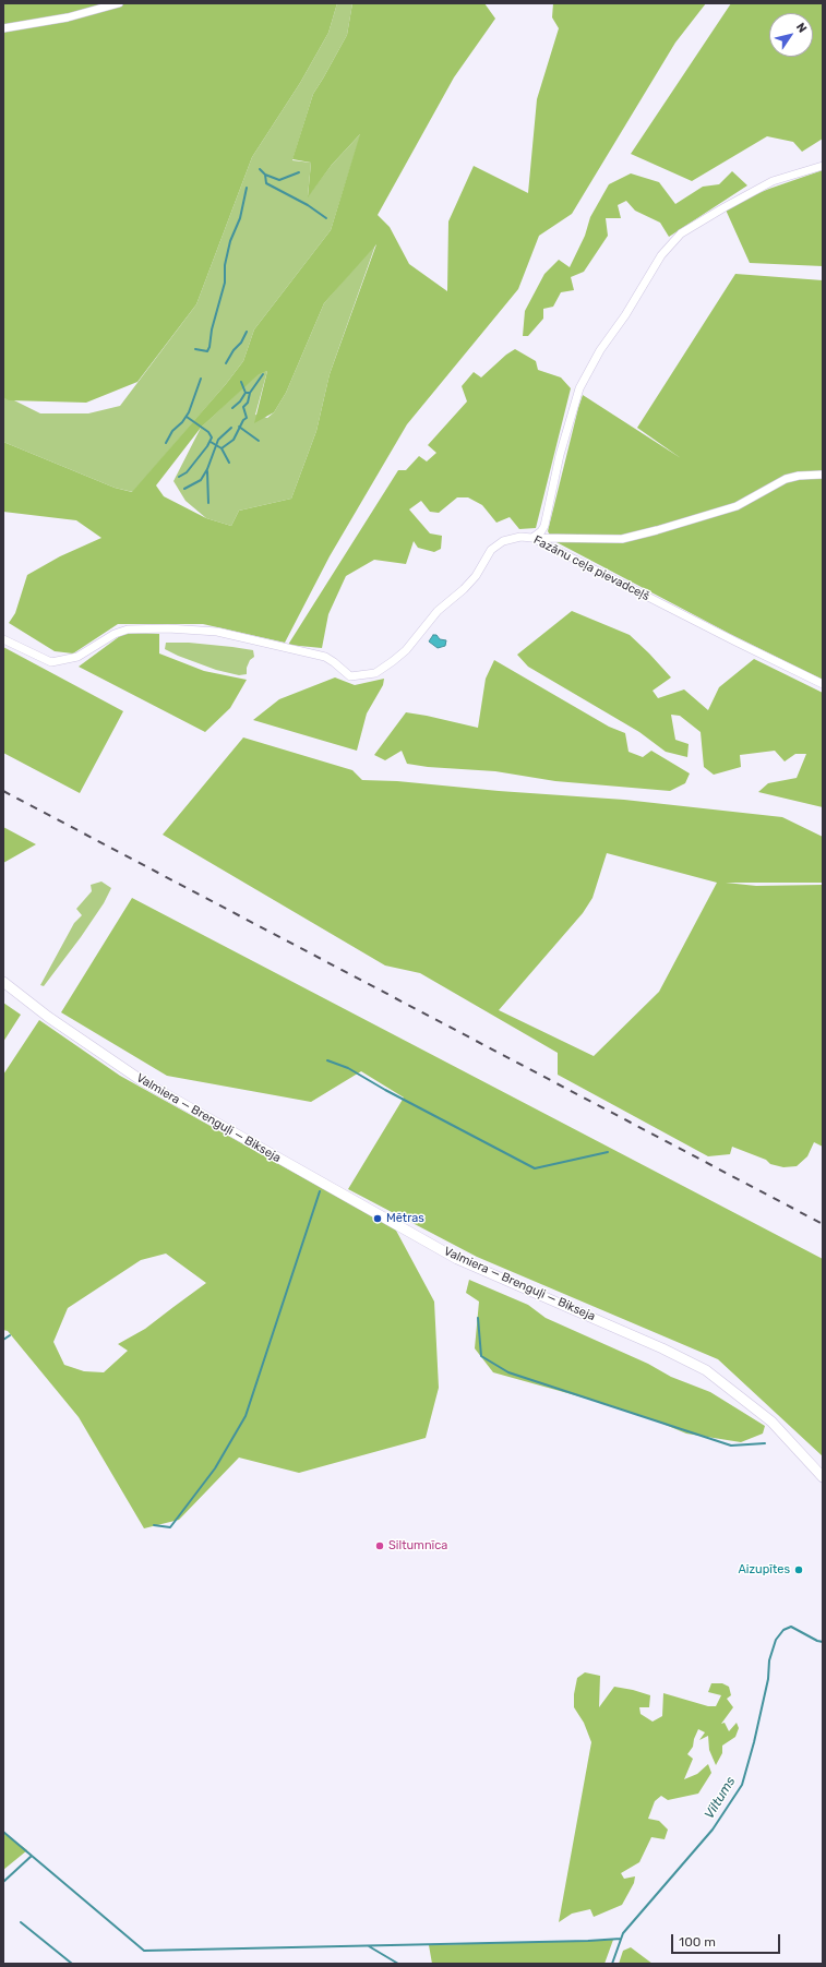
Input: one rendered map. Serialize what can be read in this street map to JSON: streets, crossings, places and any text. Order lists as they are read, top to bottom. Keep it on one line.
{"streets":{"main road":["Valmiera — Brenguļi — Bikseja"],"street":["Fazānu ceļa pievadceļš"]},"water":["Viltums"],"places":["Mētras","Siltumnīca","Aizupītes"],"scale_bar":"100 m","north":"top right"}
